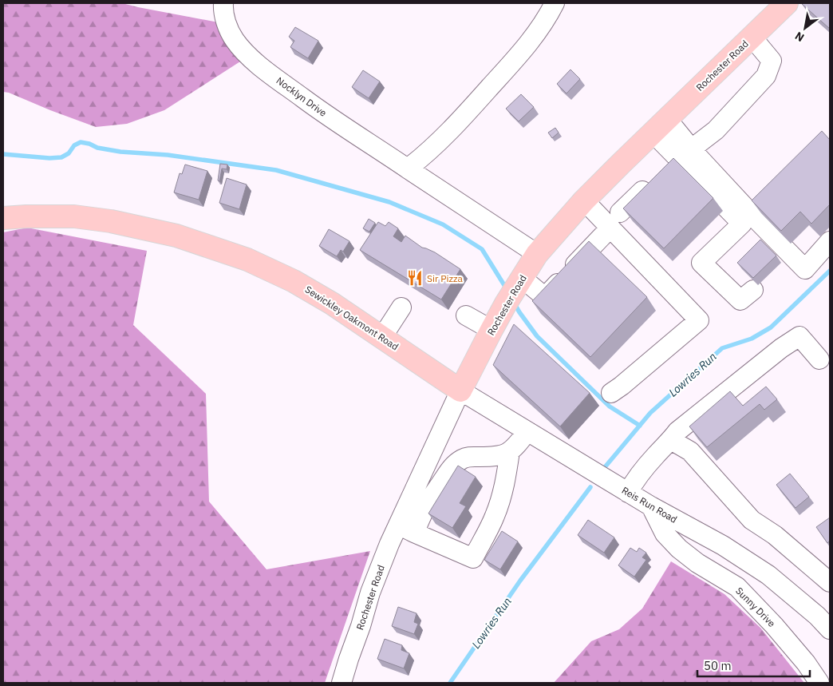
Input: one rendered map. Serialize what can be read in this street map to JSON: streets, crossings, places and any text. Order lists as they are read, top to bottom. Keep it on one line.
{"streets":{"main road":["Rochester Road","Sewickley Oakmont Road"],"street":["Nocklyn Drive","Reis Run Road","Sunny Drive"]},"crossings":[["Rochester Road","Nocklyn Drive"],["Rochester Road","Sewickley Oakmont Road"],["Rochester Road","Reis Run Road"],["Sewickley Oakmont Road","Reis Run Road"],["Reis Run Road","Sunny Drive"]],"water":["Lowries Run"],"places":{"restaurant":["Sir Pizza"]},"scale_bar":"50 m","north":"bottom left"}
